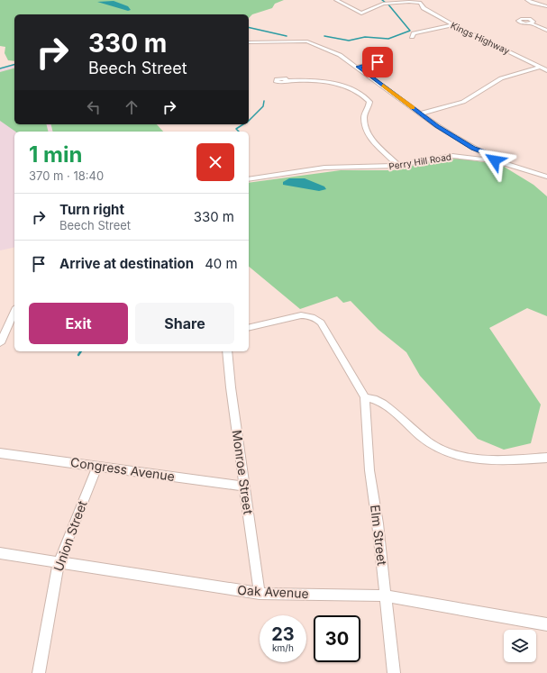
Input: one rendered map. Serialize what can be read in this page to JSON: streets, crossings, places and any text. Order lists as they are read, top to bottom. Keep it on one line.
{"streets":{"street":["Kings Highway","Perry Hill Road","Congress Avenue","Monroe Street","Elm Street","Union Street","Oak Avenue"]},"crossings":[["Congress Avenue","Monroe Street"],["Congress Avenue","Union Street"],["Monroe Street","Oak Avenue"],["Elm Street","Oak Avenue"],["Union Street","Oak Avenue"]],"page":{"turn":["330 m","Beech Street"],"heading":["1 min","370 m · 18:40"],"list":[{"name":"Turn right","note":"Beech Street","value":"330 m"},{"name":"Arrive at destination","value":"40 m"}],"buttons":["Exit","Share"],"speed":"23 km/h","limit":"30"}}
